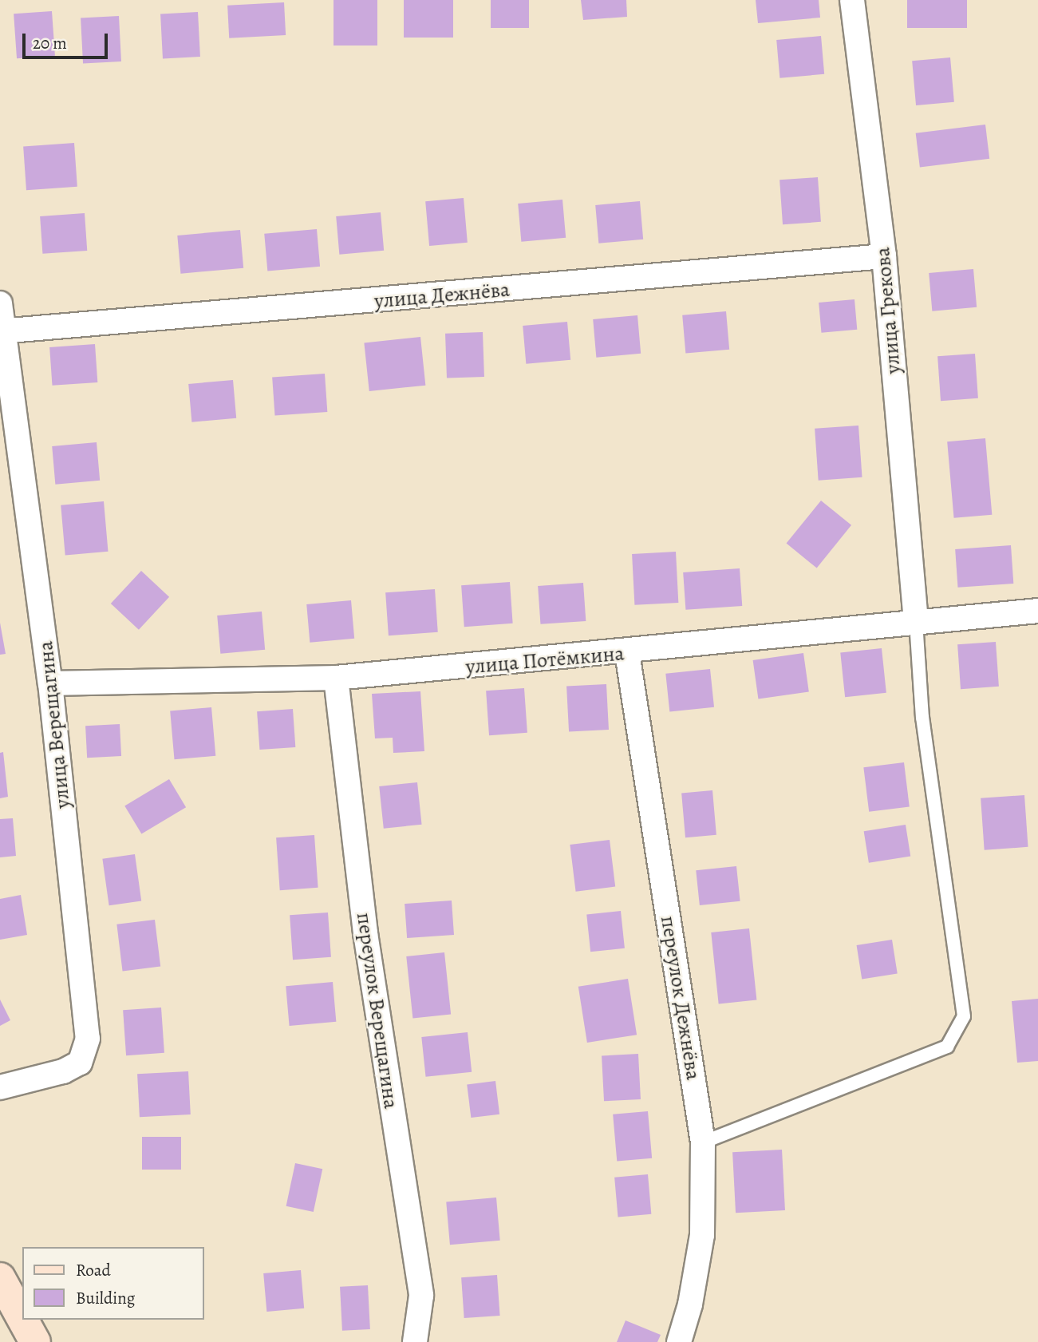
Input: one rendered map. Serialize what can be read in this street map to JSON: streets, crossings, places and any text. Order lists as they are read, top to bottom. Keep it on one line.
{"streets":{"street":["улица Дежнёва","улица Грекова","улица Потёмкина","улица Верещагина","переулок Дежнёва","переулок Верещагина"]},"crossings":[["улица Дежнёва","улица Грекова"],["улица Дежнёва","улица Верещагина"],["улица Грекова","улица Потёмкина"],["улица Потёмкина","улица Верещагина"],["улица Потёмкина","переулок Дежнёва"],["улица Потёмкина","переулок Верещагина"]],"legend":["Road","Building"],"scale_bar":"20 m"}
